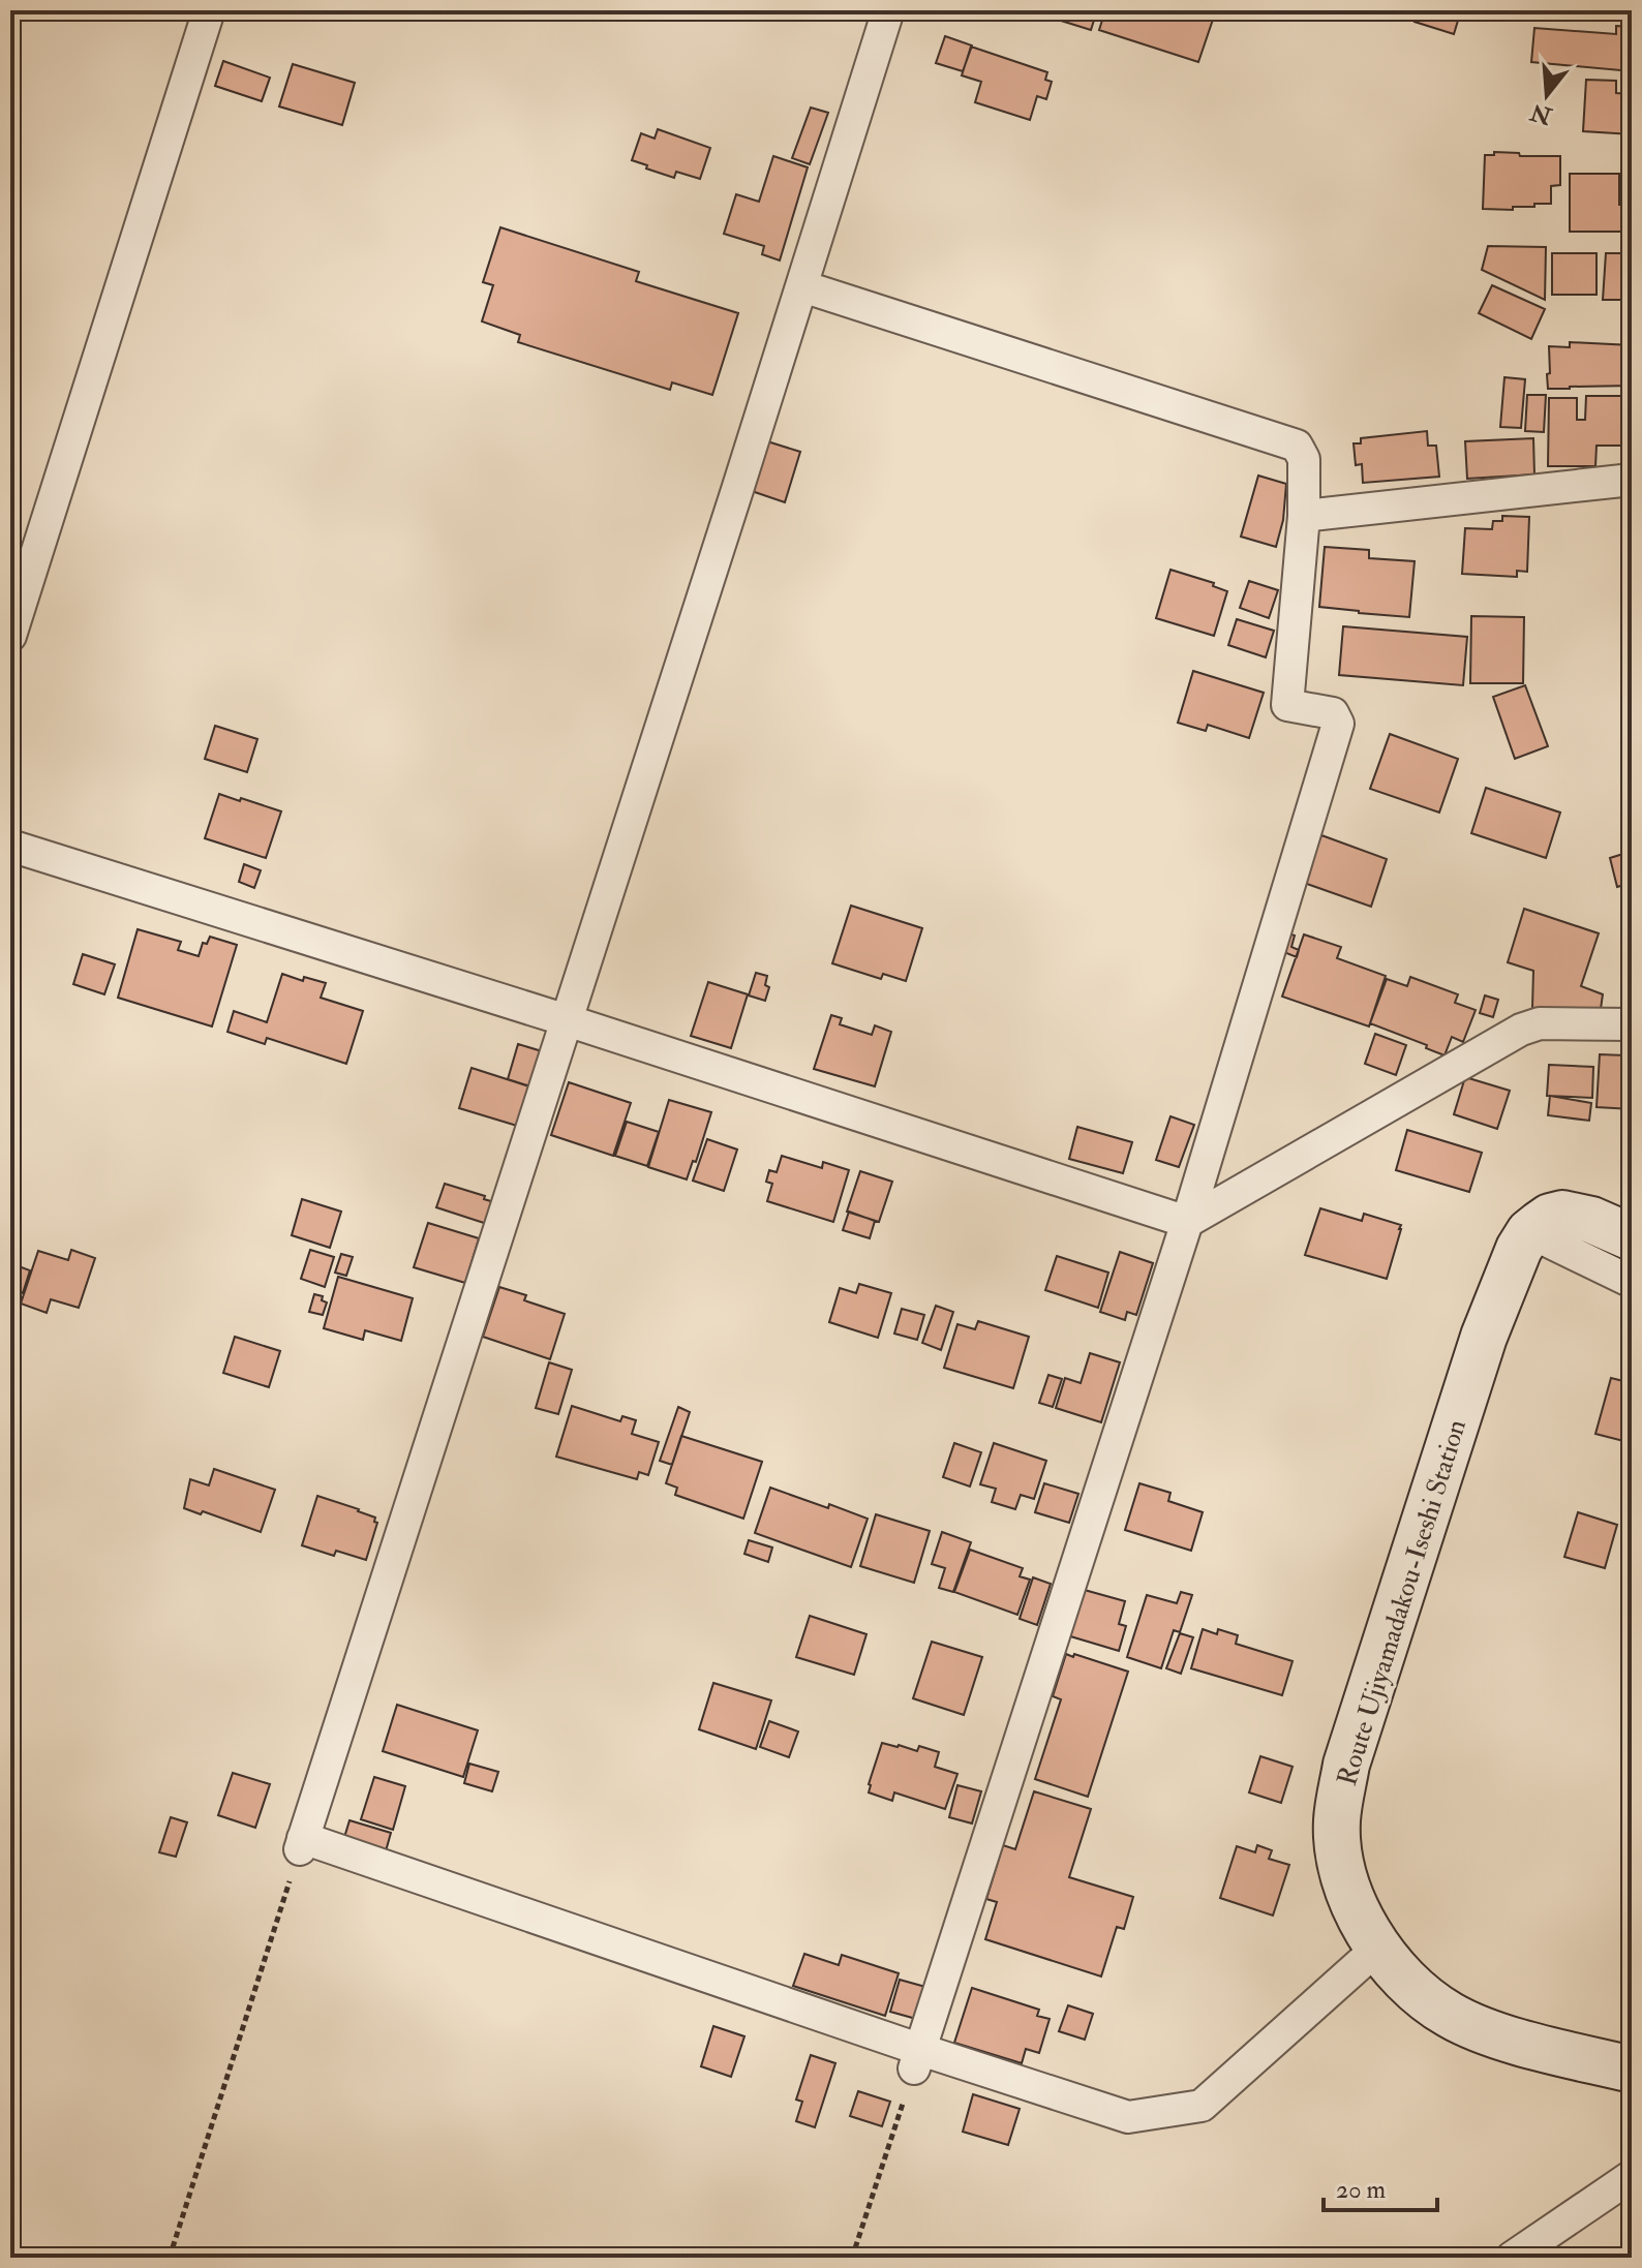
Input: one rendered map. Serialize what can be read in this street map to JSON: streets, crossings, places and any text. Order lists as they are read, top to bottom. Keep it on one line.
{"streets":{"main road":["Route Ujiyamadakou-Iseshi Station"]},"scale_bar":"20 m","north":"bottom"}
